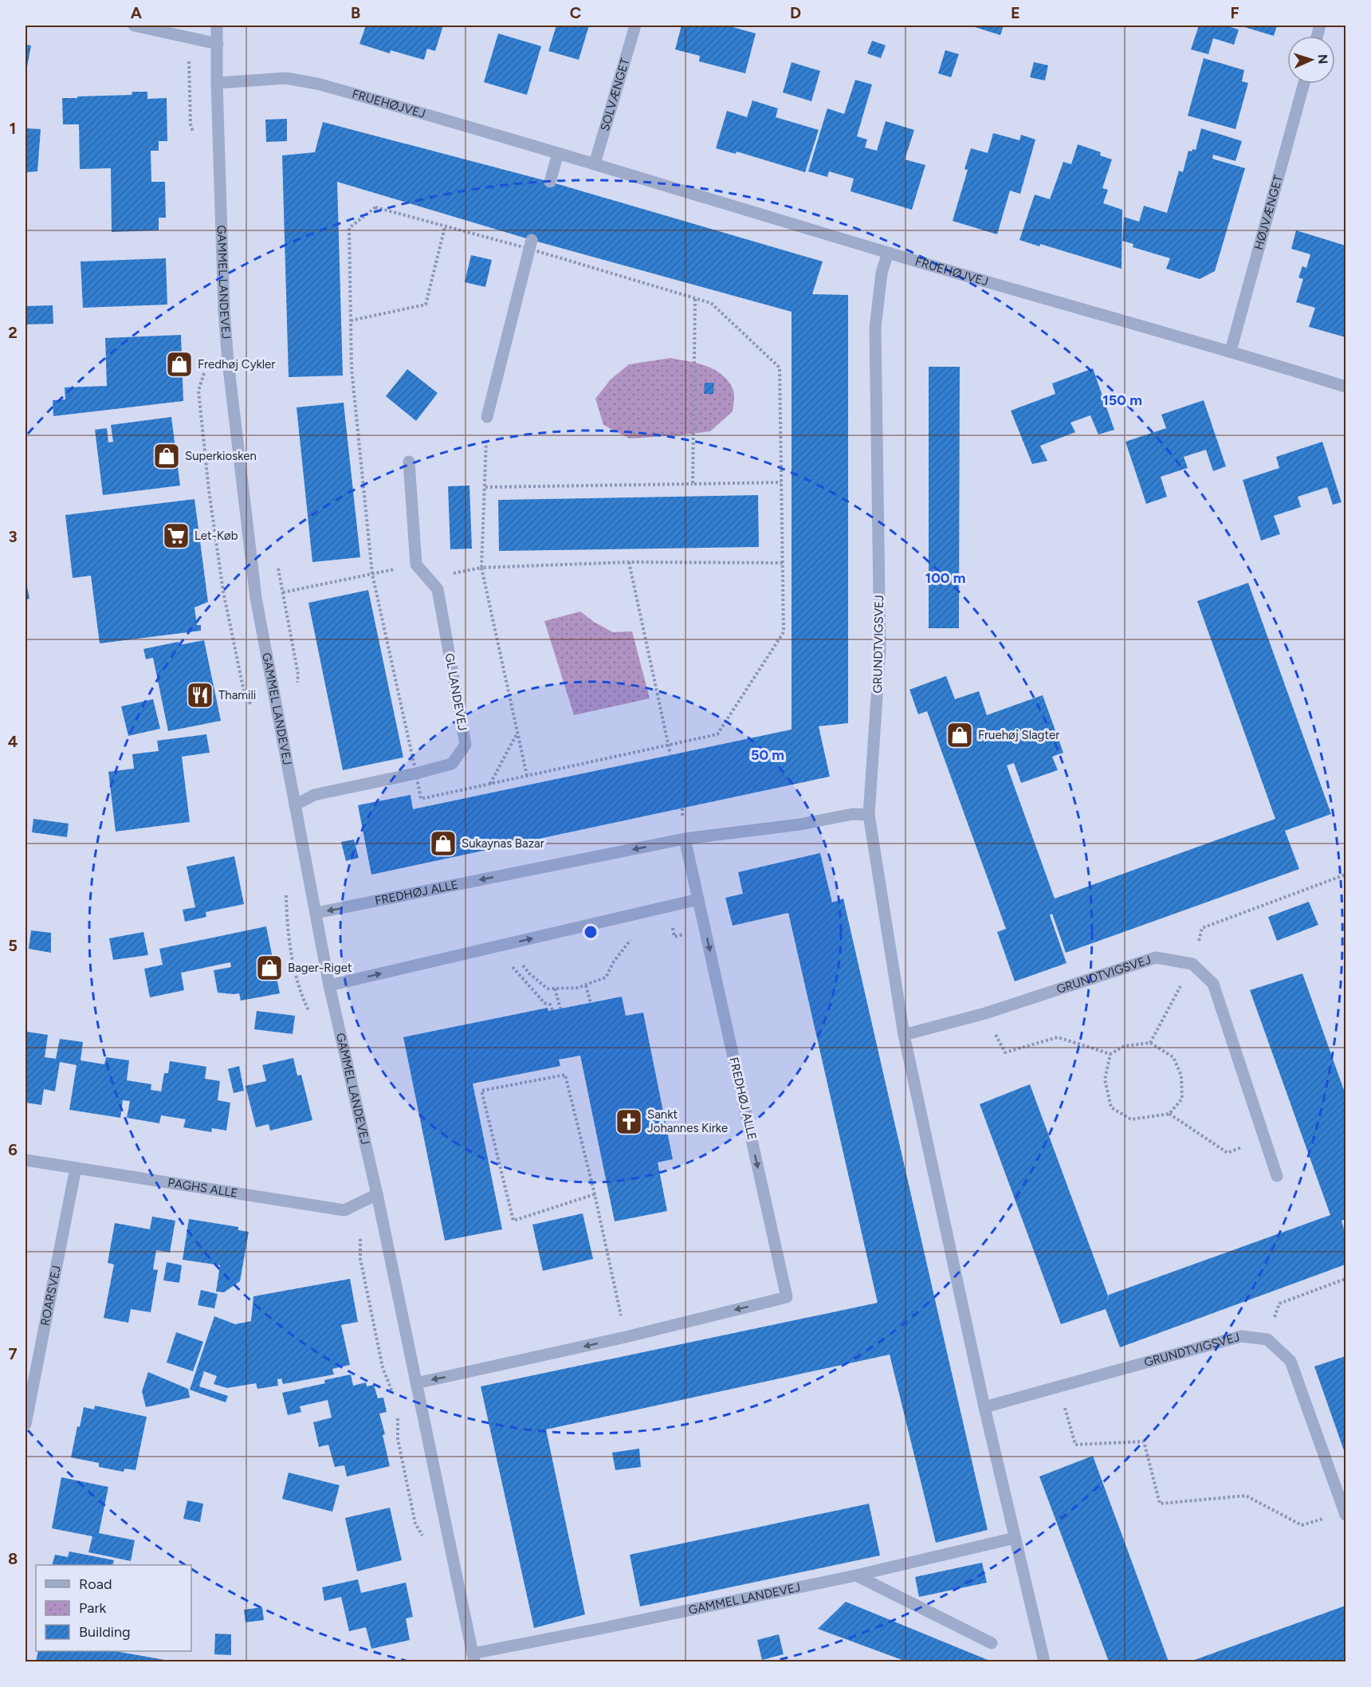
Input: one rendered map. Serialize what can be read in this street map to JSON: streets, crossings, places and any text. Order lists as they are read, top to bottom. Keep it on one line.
{"streets":{"street":["SOLVÆNGET","FRUEHØJVEJ","HØJVÆNGET","GAMMEL LANDEVEJ","GRUNDTVIGSVEJ","GL LANDEVEJ","FREDHØJ ALLE","PAGHS ALLE","ROARSVEJ"]},"crossings":[["SOLVÆNGET","FRUEHØJVEJ"],["FRUEHØJVEJ","HØJVÆNGET"],["FRUEHØJVEJ","GAMMEL LANDEVEJ"],["FRUEHØJVEJ","GRUNDTVIGSVEJ"],["GAMMEL LANDEVEJ","GRUNDTVIGSVEJ"],["GAMMEL LANDEVEJ","GL LANDEVEJ"],["GAMMEL LANDEVEJ","FREDHØJ ALLE"],["GAMMEL LANDEVEJ","PAGHS ALLE"],["GRUNDTVIGSVEJ","FREDHØJ ALLE"],["PAGHS ALLE","ROARSVEJ"]],"places":{"shop":["Fredhøj Cykler","Superkiosken","Fruehøj Slagter","Sukaynas Bazar","Bager-Riget"],"supermarket":["Let-Køb"],"restaurant":["Thamili"],"church":["Sankt Johannes Kirke"]},"legend":["Road","Park","Building"],"north":"right","grid":{"columns":["A","B","C","D","E","F"],"rows":["1","2","3","4","5","6","7","8"]},"rings":["150 m","100 m","50 m"]}
